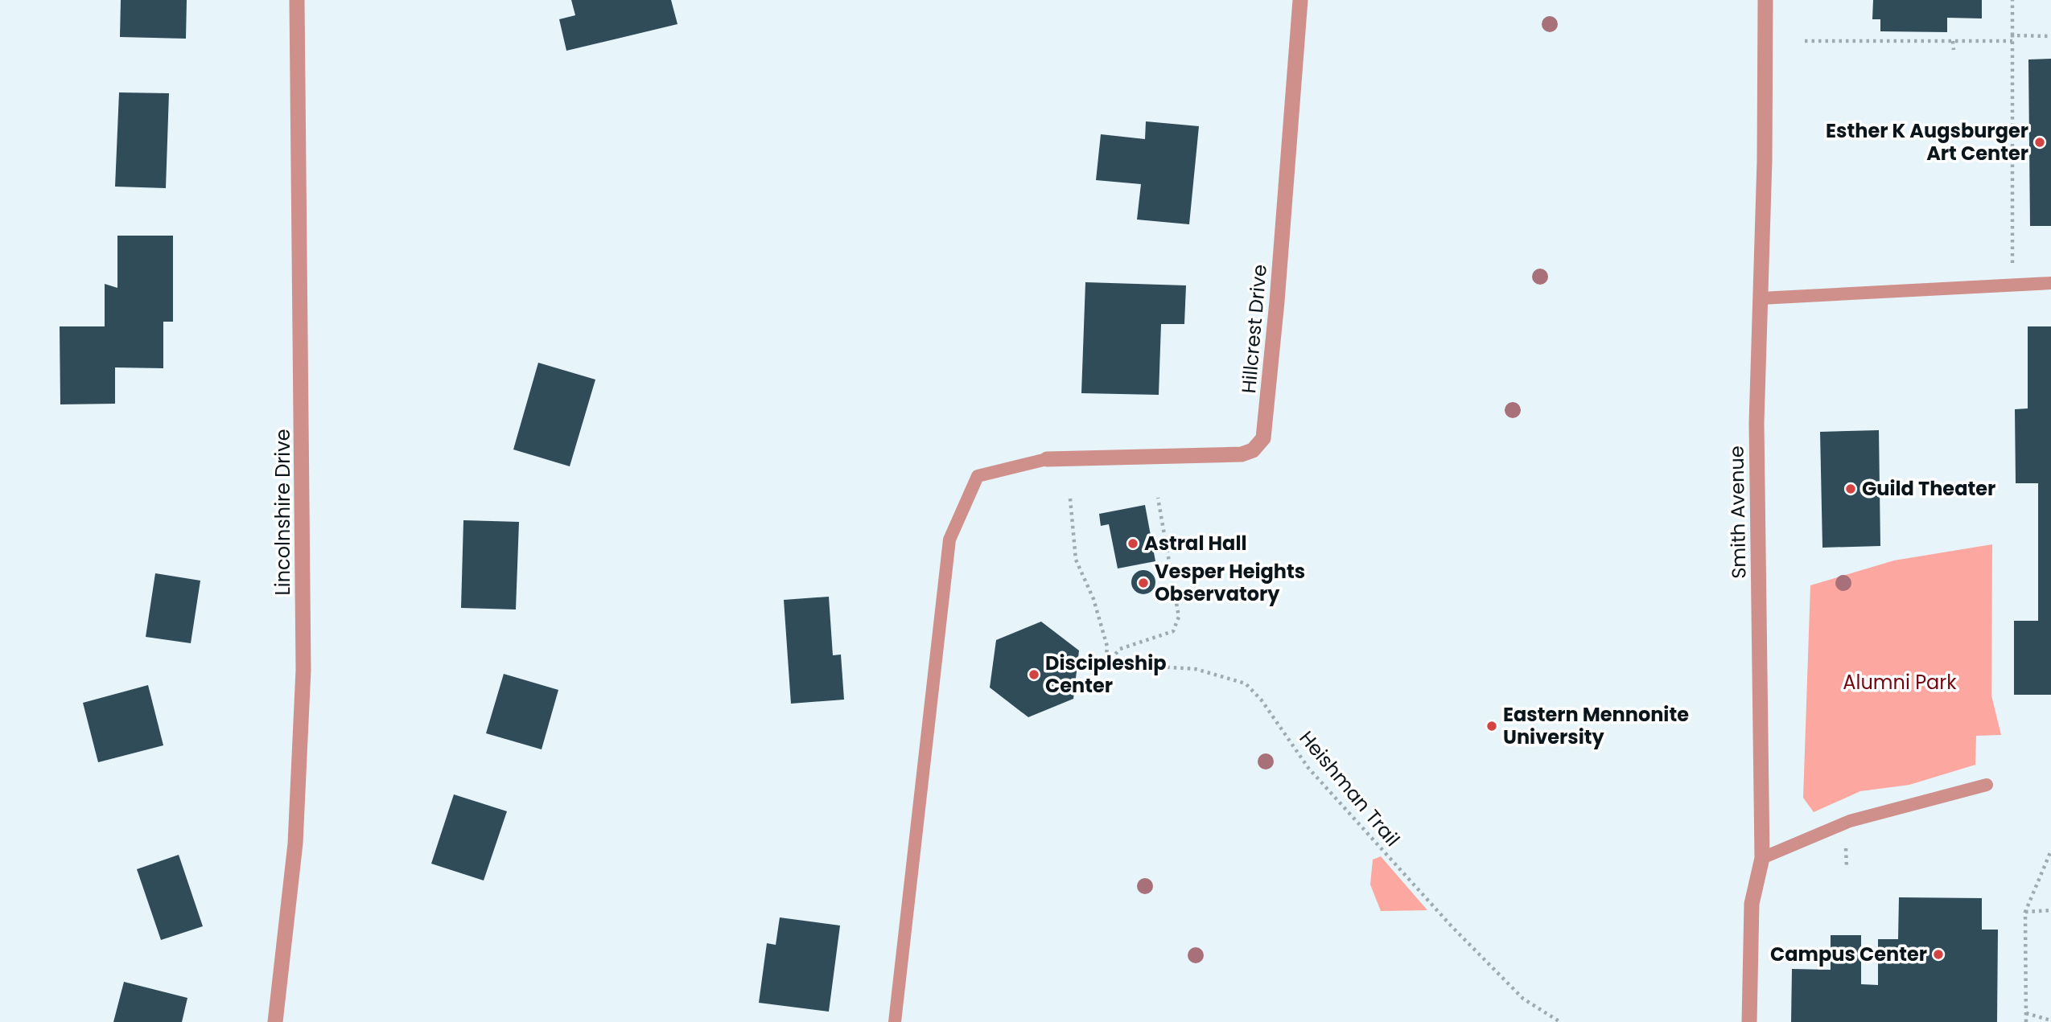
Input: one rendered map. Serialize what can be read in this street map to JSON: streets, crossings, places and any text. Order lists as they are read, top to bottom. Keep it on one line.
{"streets":{"street":["Hillcrest Drive","Lincolnshire Drive","Smith Avenue"],"path":["Heishman Trail"]},"parks":["Alumni Park"],"places":["Esther K Augsburger Art Center","Guild Theater","Astral Hall","Vesper Heights Observatory","Discipleship Center","Eastern Mennonite University","Campus Center"]}
